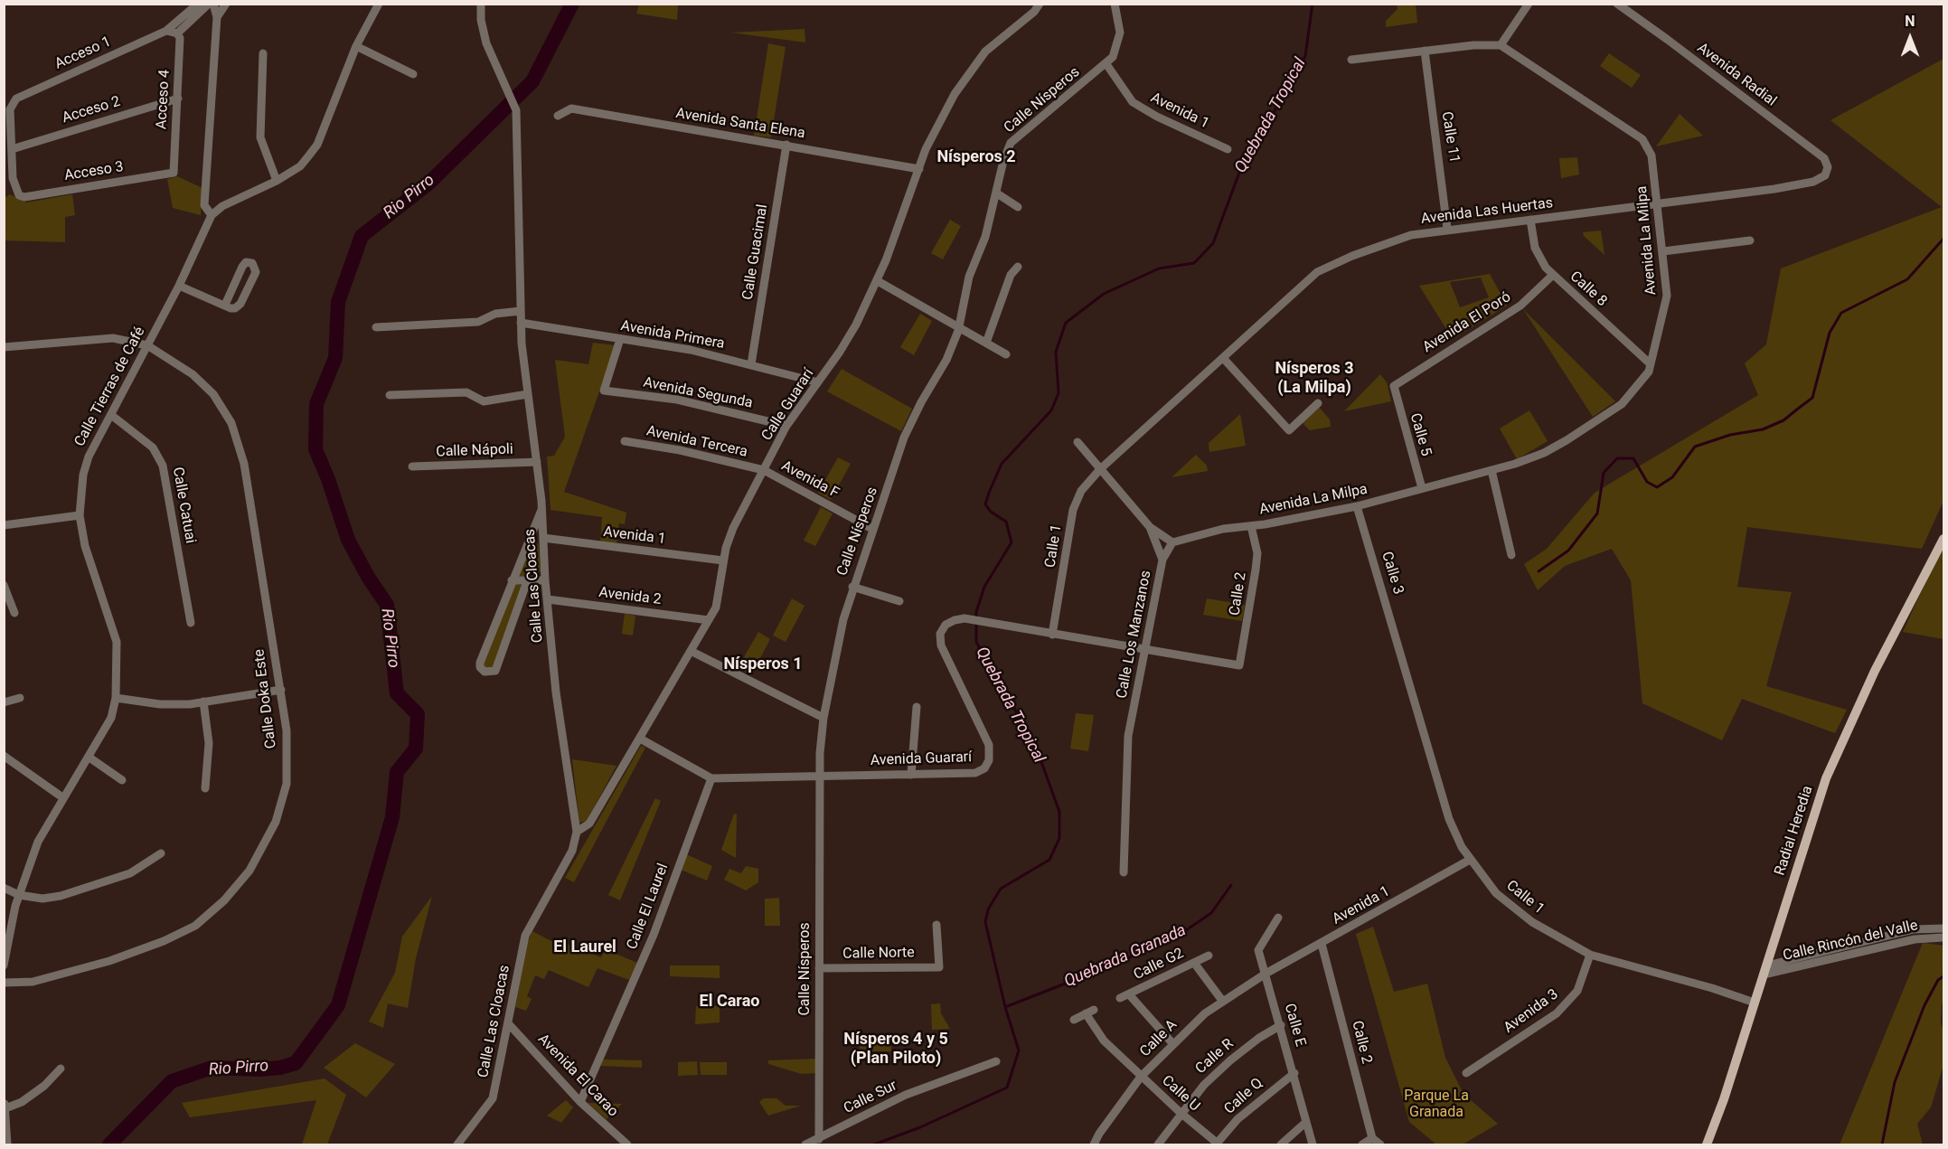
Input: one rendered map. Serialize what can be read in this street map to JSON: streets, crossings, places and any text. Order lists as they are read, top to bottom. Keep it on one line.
{"streets":{"main road":["Radial Heredia"],"street":["Acceso 1","Avenida Radial","Acceso 4","Calle Nísperos","Acceso 2","Avenida 1","Avenida Santa Elena","Calle 11","Acceso 3","Avenida Las Huertas","Avenida La Milpa","Calle Guacimal","Calle 8","Avenida El Poró","Avenida Primera","Calle Tierras de Café","Avenida Segunda","Calle Guararí","Calle 5","Avenida Tercera","Calle Nápoli","Avenida F","Calle Catuai","Calle 1","Calle 3","Calle Las Cloacas","Calle 2","Avenida 2","Calle Los Manzanos","Calle Doka Este","Avenida Guararí","Calle El Laurel","Calle Rincón del Valle","Calle Norte","Calle G2","Avenida 3","Calle E","Calle A","Calle R","Avenida El Carao","Calle U","Calle Q","Calle Sur"]},"crossings":[["Acceso 1","Acceso 4"],["Acceso 1","Acceso 2"],["Acceso 1","Acceso 3"],["Avenida Radial","Avenida Las Huertas"],["Acceso 4","Acceso 2"],["Acceso 4","Acceso 3"],["Calle Nísperos","Avenida 1"],["Calle Nísperos","Avenida F"],["Calle Nísperos","Avenida Guararí"],["Calle Nísperos","Calle Norte"],["Calle Nísperos","Calle Sur"],["Acceso 2","Acceso 3"],["Avenida 1","Calle Guararí"],["Avenida 1","Calle 1"],["Avenida 1","Calle Las Cloacas"],["Avenida 1","Calle 2"],["Avenida 1","Calle E"],["Avenida 1","Calle A"],["Avenida Santa Elena","Calle Guacimal"],["Avenida Santa Elena","Calle Guararí"],["Calle 11","Avenida Las Huertas"],["Avenida Las Huertas","Avenida La Milpa"],["Avenida Las Huertas","Calle 8"],["Avenida Las Huertas","Calle 1"],["Avenida La Milpa","Calle 8"],["Avenida La Milpa","Calle 5"],["Avenida La Milpa","Calle 3"],["Avenida La Milpa","Calle 2"],["Avenida La Milpa","Calle Los Manzanos"],["Calle Guacimal","Avenida Primera"],["Calle 8","Avenida El Poró"],["Avenida El Poró","Calle 5"],["Avenida Primera","Avenida Segunda"],["Avenida Primera","Calle Guararí"],["Avenida Primera","Calle Las Cloacas"],["Calle Tierras de Café","Calle Catuai"],["Calle Tierras de Café","Calle Doka Este"],["Avenida Segunda","Calle Guararí"],["Calle Guararí","Avenida Tercera"],["Calle Guararí","Avenida F"],["Calle Guararí","Calle Las Cloacas"],["Calle Guararí","Avenida 2"],["Avenida Tercera","Avenida F"],["Calle Nápoli","Calle Las Cloacas"],["Calle 1","Calle 3"],["Calle 1","Avenida Guararí"],["Calle 1","Radial Heredia"],["Calle 1","Avenida 3"],["Calle Las Cloacas","Avenida 2"],["Calle Las Cloacas","Avenida El Carao"],["Calle 2","Avenida Guararí"],["Calle Los Manzanos","Avenida Guararí"],["Avenida Guararí","Calle El Laurel"],["Radial Heredia","Calle Rincón del Valle"],["Calle El Laurel","Avenida El Carao"],["Calle E","Calle A"],["Calle E","Calle R"],["Calle E","Calle Q"],["Calle A","Calle U"],["Calle R","Calle U"],["Calle U","Calle Q"]],"districts":["Nísperos 2","Nísperos 3 (La Milpa)","Nísperos 1","El Laurel","El Carao","Nísperos 4 y 5 (Plan Piloto)"],"water":["Quebrada Tropical","Rio Pirro","Quebrada Granada"],"parks":["Parque La Granada"],"north":"top"}
